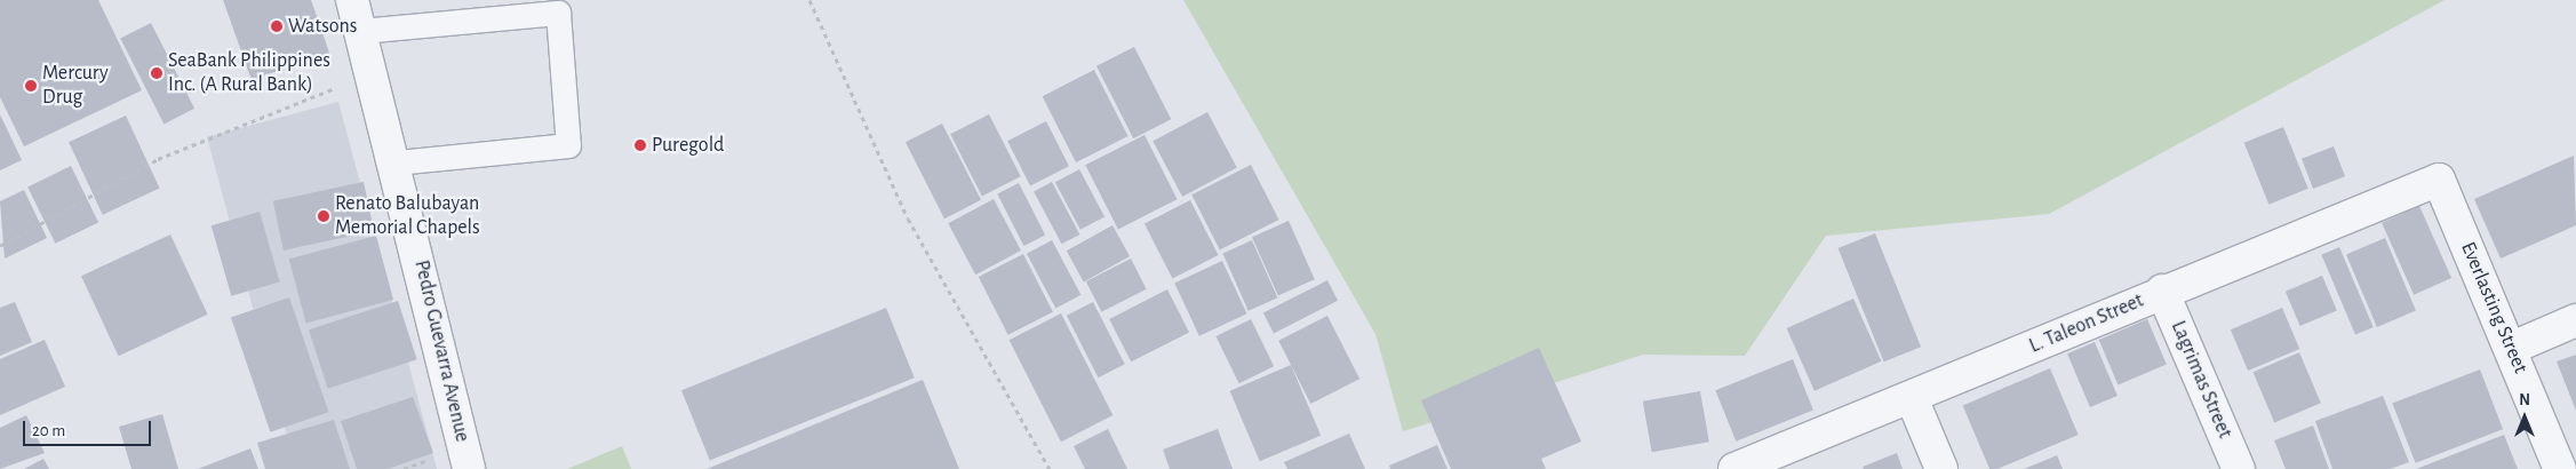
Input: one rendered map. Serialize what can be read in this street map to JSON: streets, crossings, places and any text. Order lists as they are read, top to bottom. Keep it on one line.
{"streets":{"street":["Everlasting Street","L. Taleon Street","Pedro Guevarra Avenue","Lagrimas Street"]},"crossings":[["Everlasting Street","L. Taleon Street"],["L. Taleon Street","Lagrimas Street"]],"places":["Watsons","SeaBank Philippines Inc. (A Rural Bank)","Mercury Drug","Puregold","Renato Balubayan Memorial Chapels"],"scale_bar":"20 m","north":"top"}
